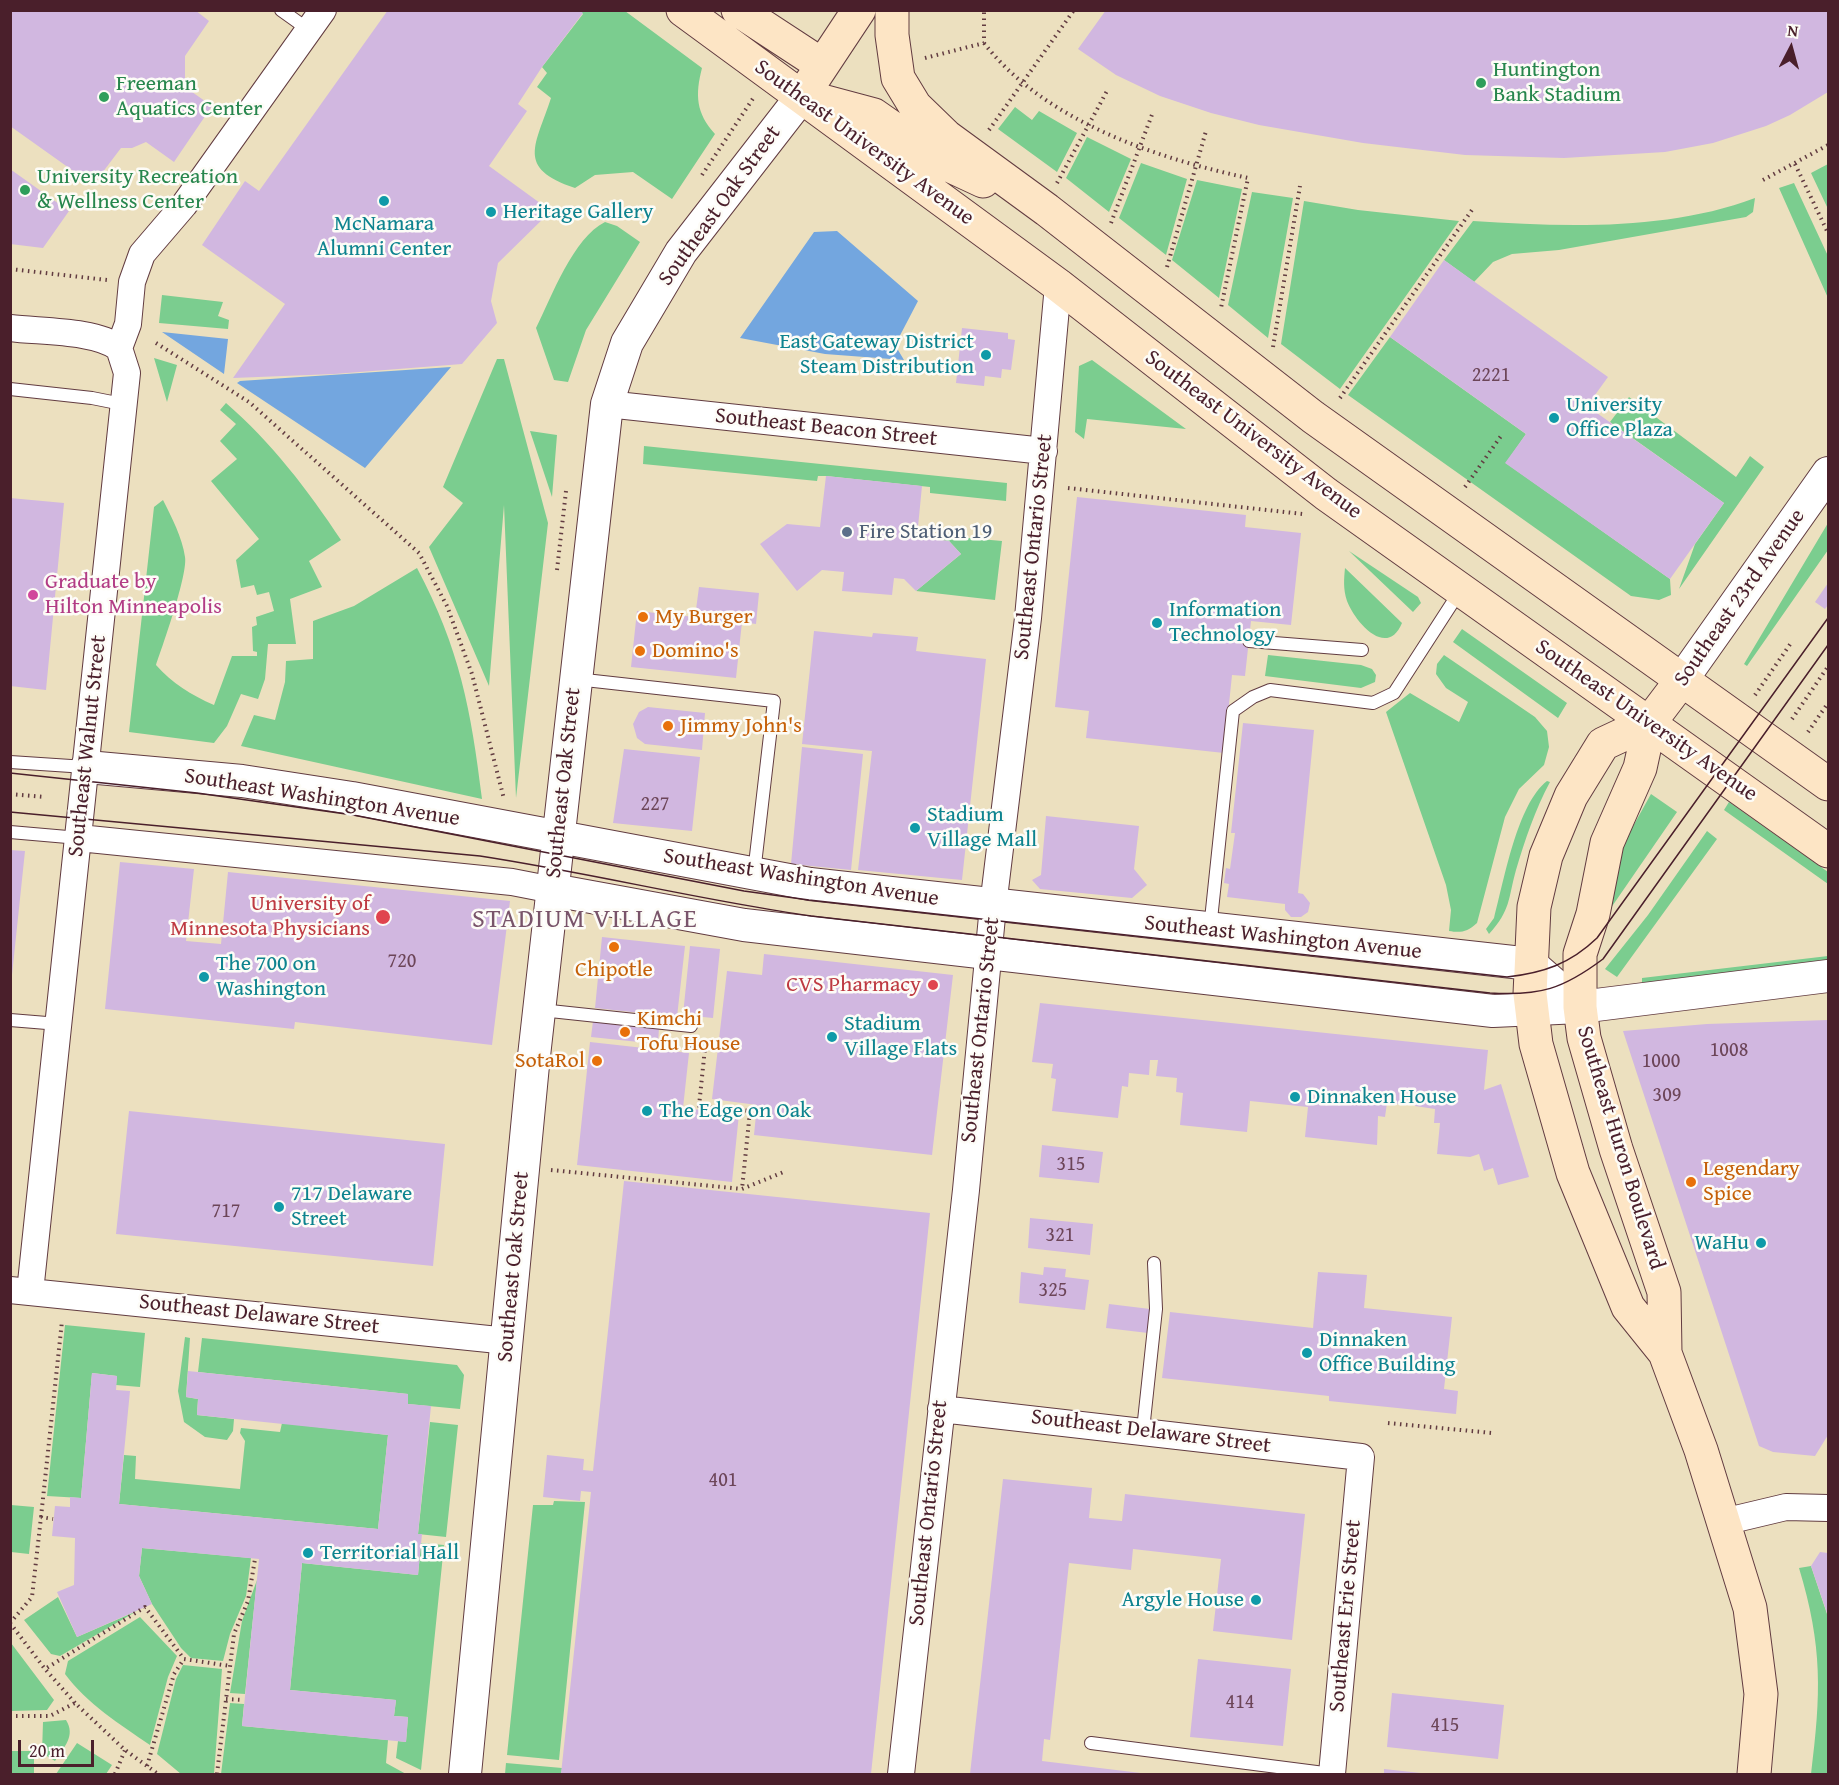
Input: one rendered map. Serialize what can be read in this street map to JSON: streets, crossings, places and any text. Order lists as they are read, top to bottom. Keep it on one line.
{"streets":{"main road":["Southeast University Avenue","Southeast Oak Street","Southeast 23rd Avenue","Southeast Huron Boulevard"],"street":["Southeast Beacon Street","Southeast Ontario Street","Southeast Walnut Street","Southeast Washington Avenue","Southeast Delaware Street","Southeast Erie Street"]},"crossings":[["Southeast University Avenue","Southeast Oak Street"],["Southeast University Avenue","Southeast Ontario Street"],["Southeast University Avenue","Southeast 23rd Avenue"],["Southeast University Avenue","Southeast Huron Boulevard"],["Southeast Oak Street","Southeast Beacon Street"],["Southeast Oak Street","Southeast Washington Avenue"],["Southeast Oak Street","Southeast Delaware Street"],["Southeast Beacon Street","Southeast Ontario Street"],["Southeast Ontario Street","Southeast Washington Avenue"],["Southeast Ontario Street","Southeast Delaware Street"],["Southeast 23rd Avenue","Southeast Huron Boulevard"],["Southeast Walnut Street","Southeast Washington Avenue"],["Southeast Walnut Street","Southeast Delaware Street"],["Southeast Washington Avenue","Southeast Huron Boulevard"],["Southeast Delaware Street","Southeast Erie Street"]],"districts":["STADIUM VILLAGE"],"places":["Huntington Bank Stadium","Freeman Aquatics Center","University Recreation & Wellness Center","McNamara Alumni Center","Heritage Gallery","East Gateway District Steam Distribution","University Office Plaza","Fire Station 19","Graduate by Hilton Minneapolis","My Burger","Information Technology","Domino's","Jimmy John's","Stadium Village Mall","University of Minnesota Physicians","Chipotle","The 700 on Washington","CVS Pharmacy","Kimchi Tofu House","Stadium Village Flats","SotaRol","Dinnaken House","The Edge on Oak","Legendary Spice","717 Delaware Street","WaHu","Dinnaken Office Building","Territorial Hall","Argyle House"],"house_numbers":["2221","227","720","1008","1000","309","315","717","321","325","401","414","415"],"scale_bar":"20 m","north":"top"}
